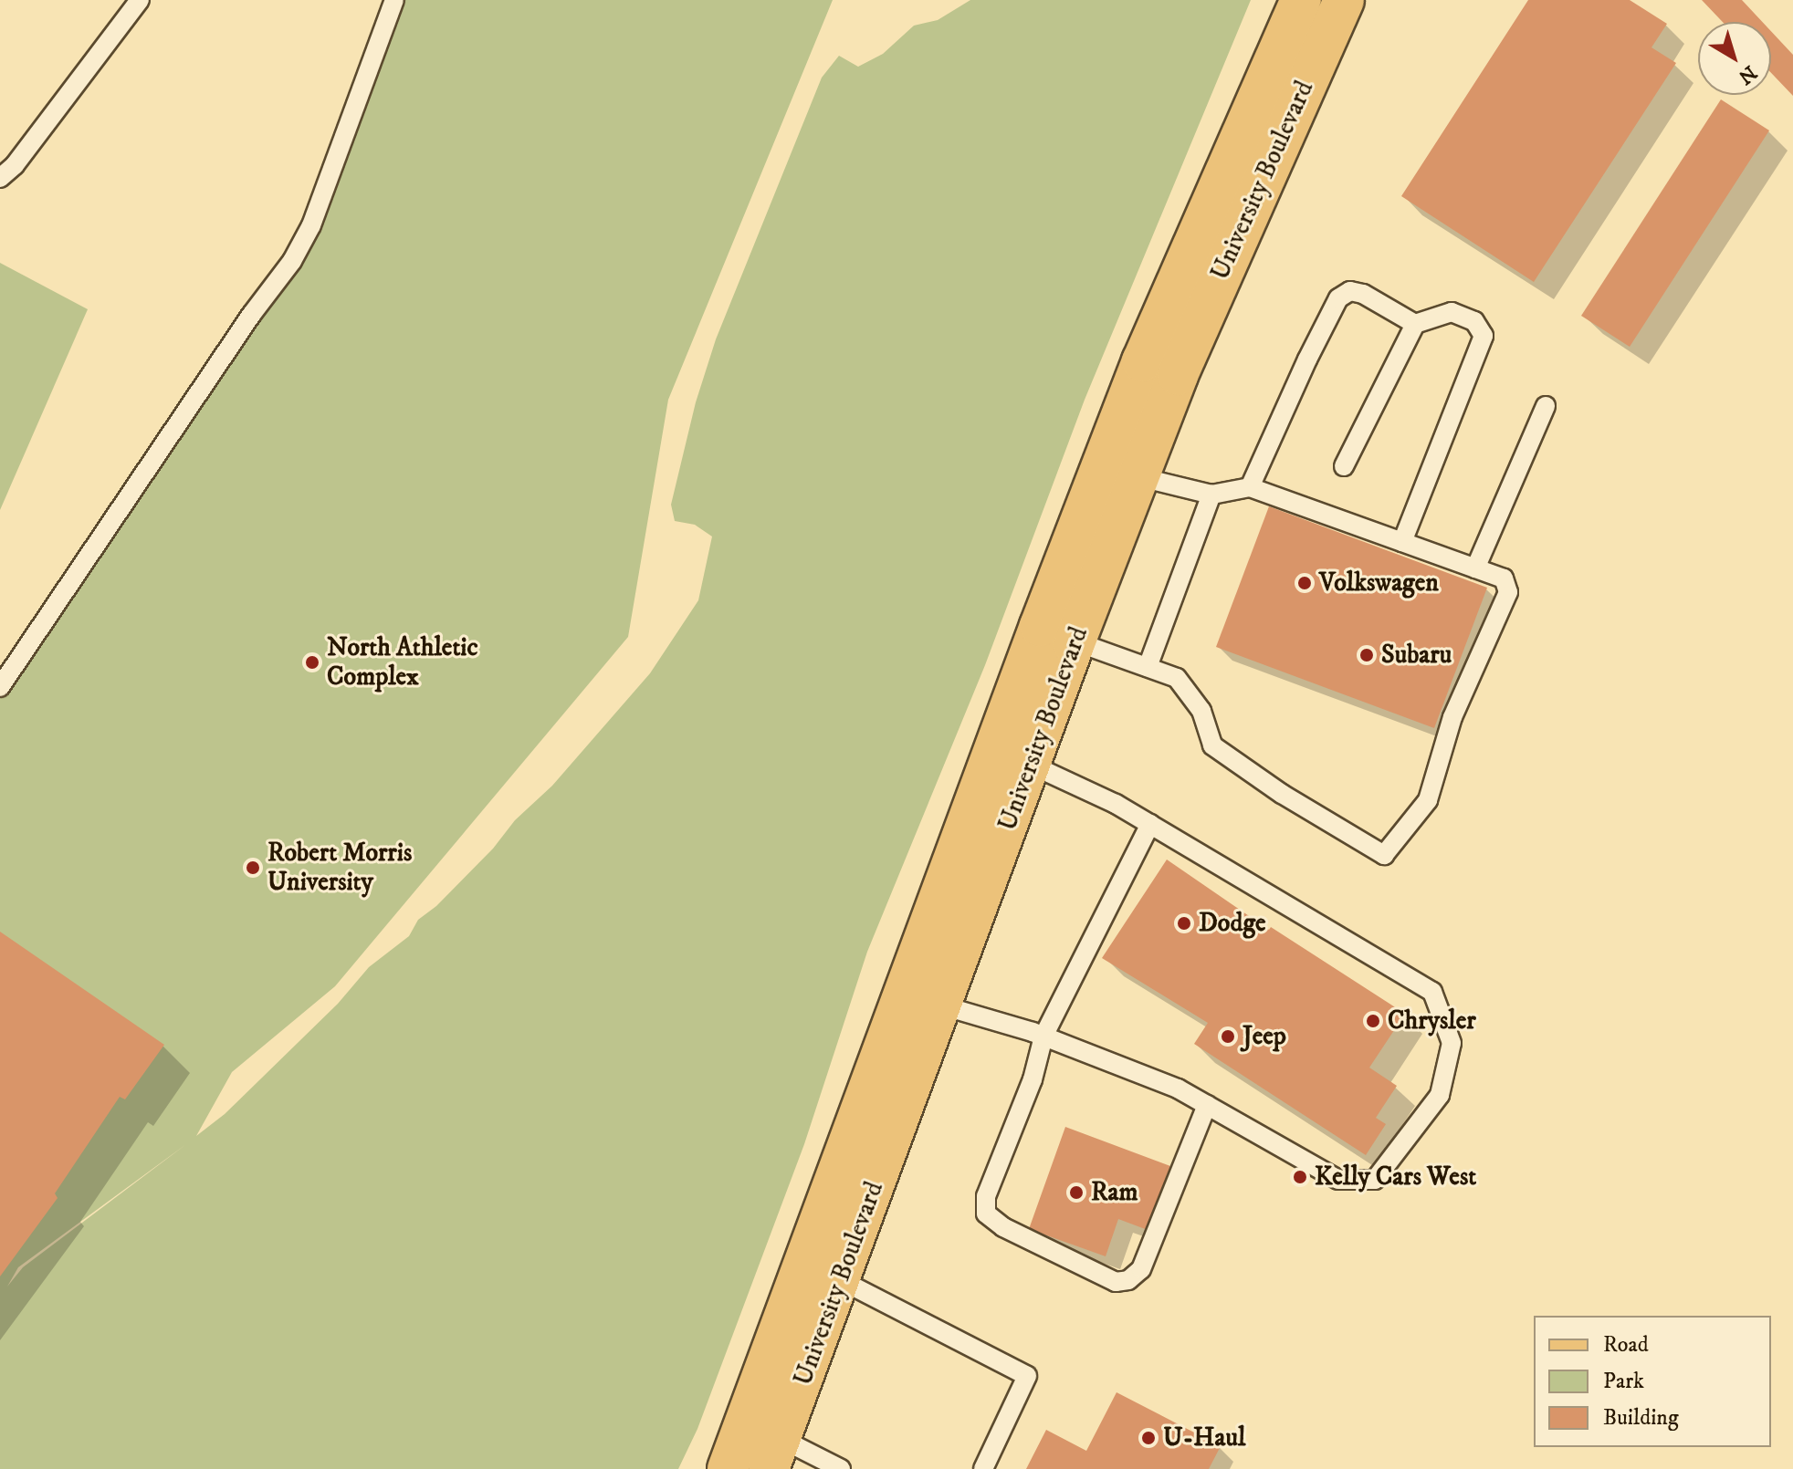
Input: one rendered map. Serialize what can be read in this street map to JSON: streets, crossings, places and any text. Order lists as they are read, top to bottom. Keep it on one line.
{"streets":{"main road":["University Boulevard"]},"places":["Volkswagen","Subaru","North Athletic Complex","Robert Morris University","Dodge","Chrysler","Jeep","Kelly Cars West","Ram","U-Haul"],"legend":["Road","Park","Building"],"north":"bottom right"}
